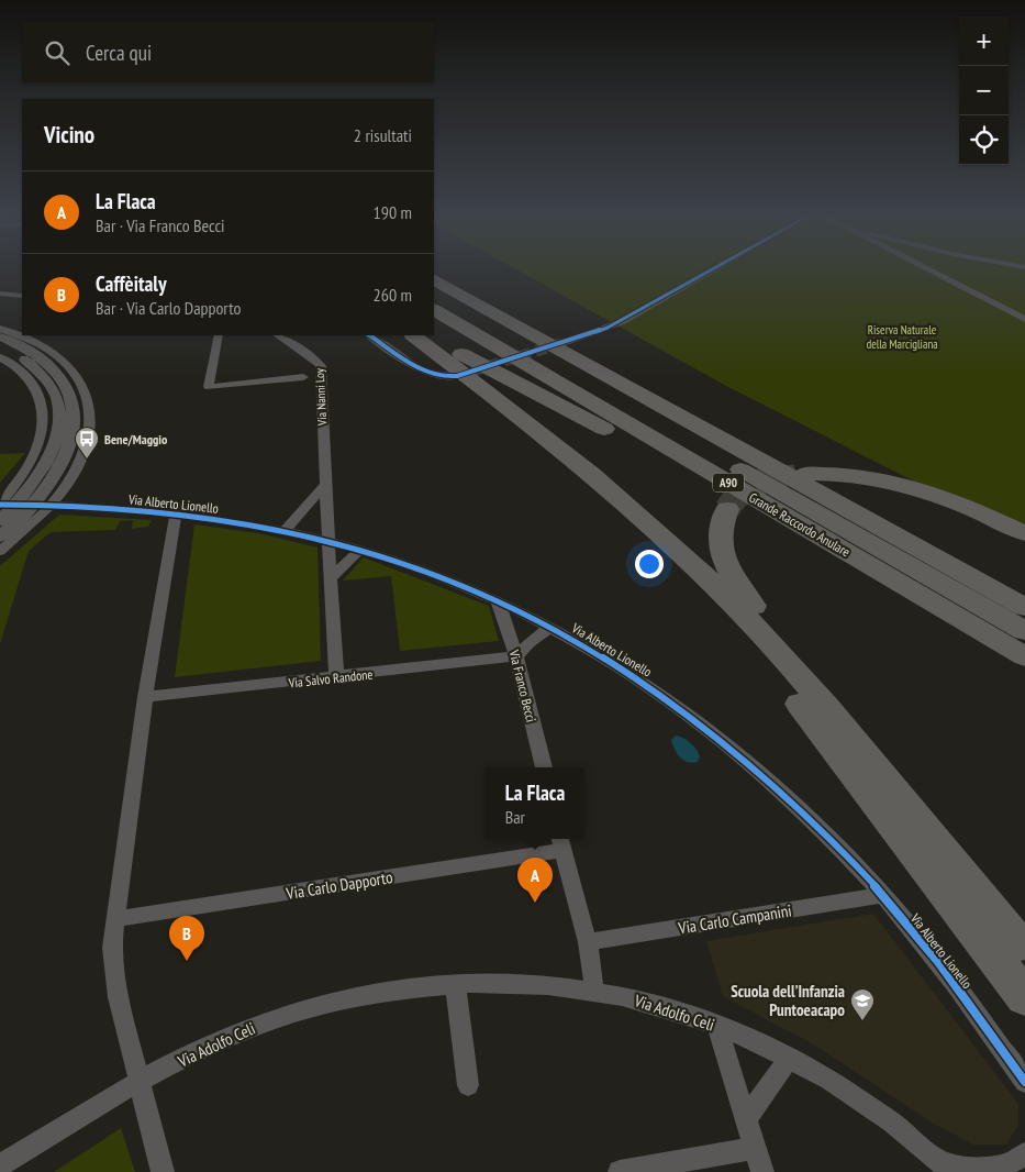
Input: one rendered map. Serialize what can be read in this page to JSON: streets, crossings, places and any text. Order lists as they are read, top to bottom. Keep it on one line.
{"streets":{"highway":["A90","Grande Raccordo Anulare"],"street":["Via Nanni Loy","Via Alberto Lionello","Via Salvo Randone","Via Franco Becci","Via Carlo Dapporto","Via Carlo Campanini","Via Adolfo Celi"]},"crossings":[["Via Nanni Loy","Via Alberto Lionello"],["Via Nanni Loy","Via Salvo Randone"],["Via Alberto Lionello","Via Franco Becci"],["Via Alberto Lionello","Via Carlo Campanini"],["Via Salvo Randone","Via Franco Becci"]],"parks":["Riserva Naturale della Marcigliana"],"places":{"bus stop":["Bene/Maggio"],"school or university":["Scuola dell’Infanzia Puntoeacapo"]},"page":{"map_buttons":["+","−"],"search":"Cerca qui","heading":["Vicino","2 risultati"],"list":[{"mark":"A","name":"La Flaca","note":"Bar · Via Franco Becci","value":"190 m"},{"mark":"B","name":"Caffèitaly","note":"Bar · Via Carlo Dapporto","value":"260 m"}],"popup":["La Flaca","Bar"],"pins":["A","B"]}}
